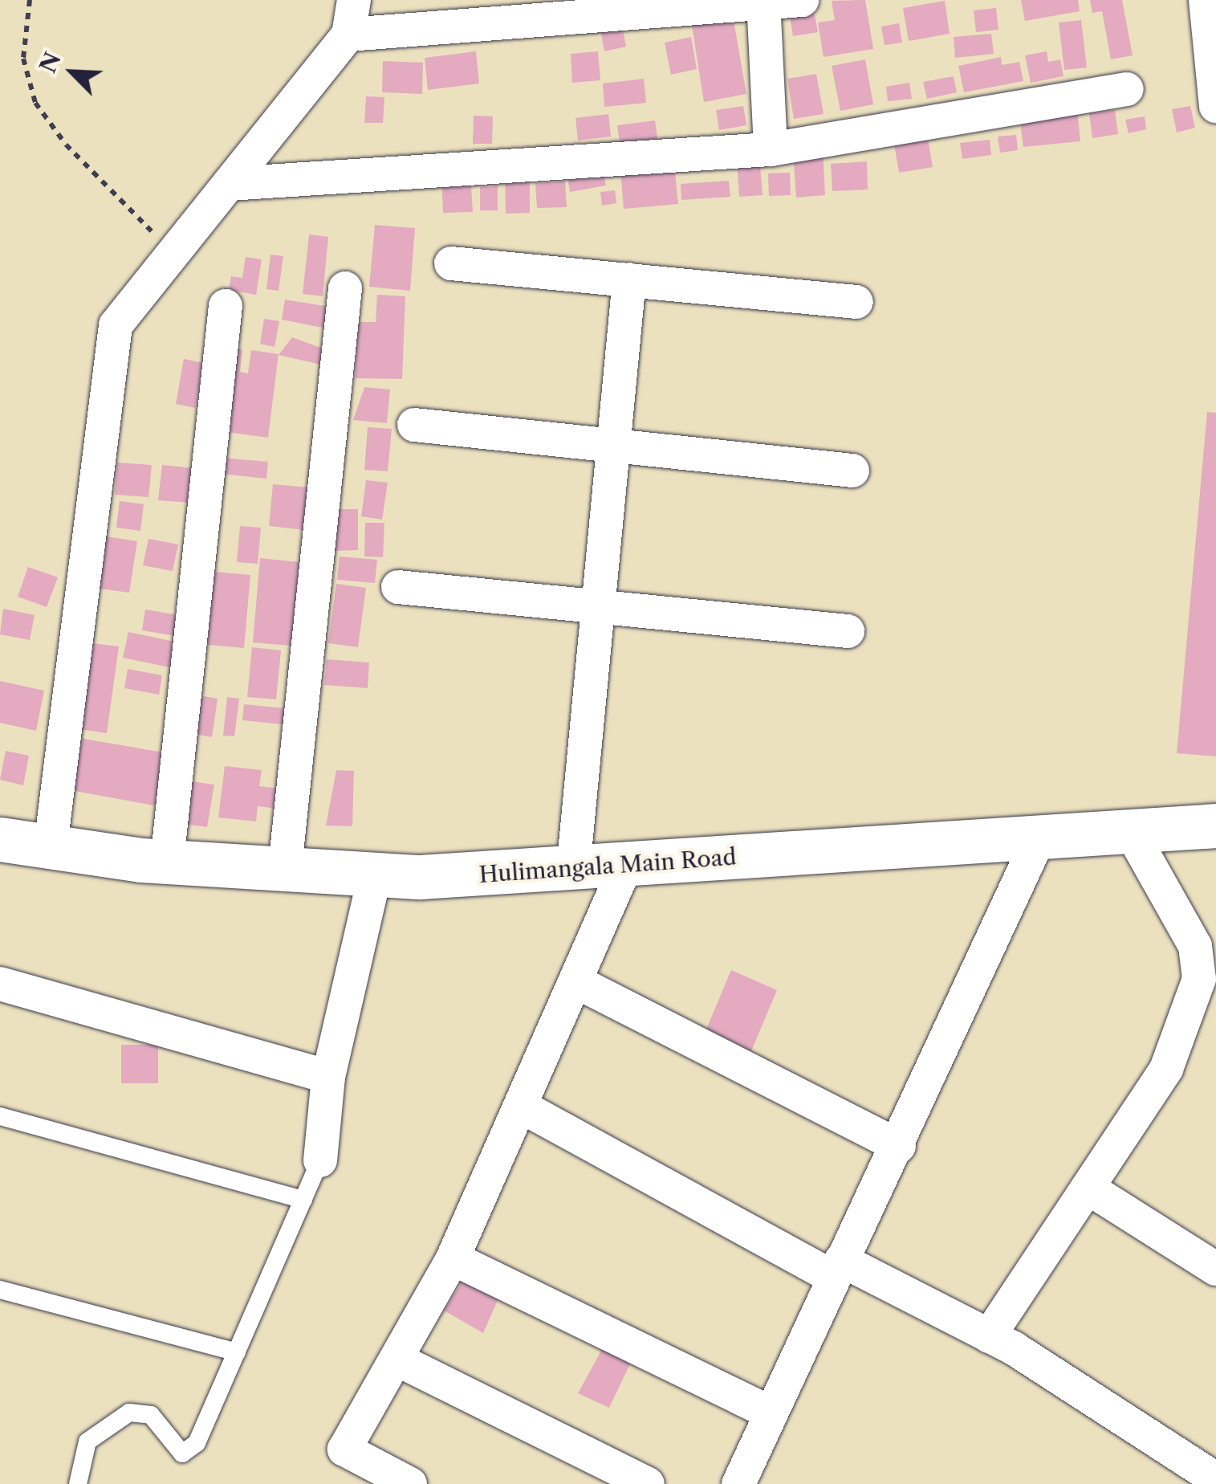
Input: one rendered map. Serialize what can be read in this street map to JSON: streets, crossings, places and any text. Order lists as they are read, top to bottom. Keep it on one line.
{"streets":{"street":["Hulimangala Main Road"]},"north":"top left"}
